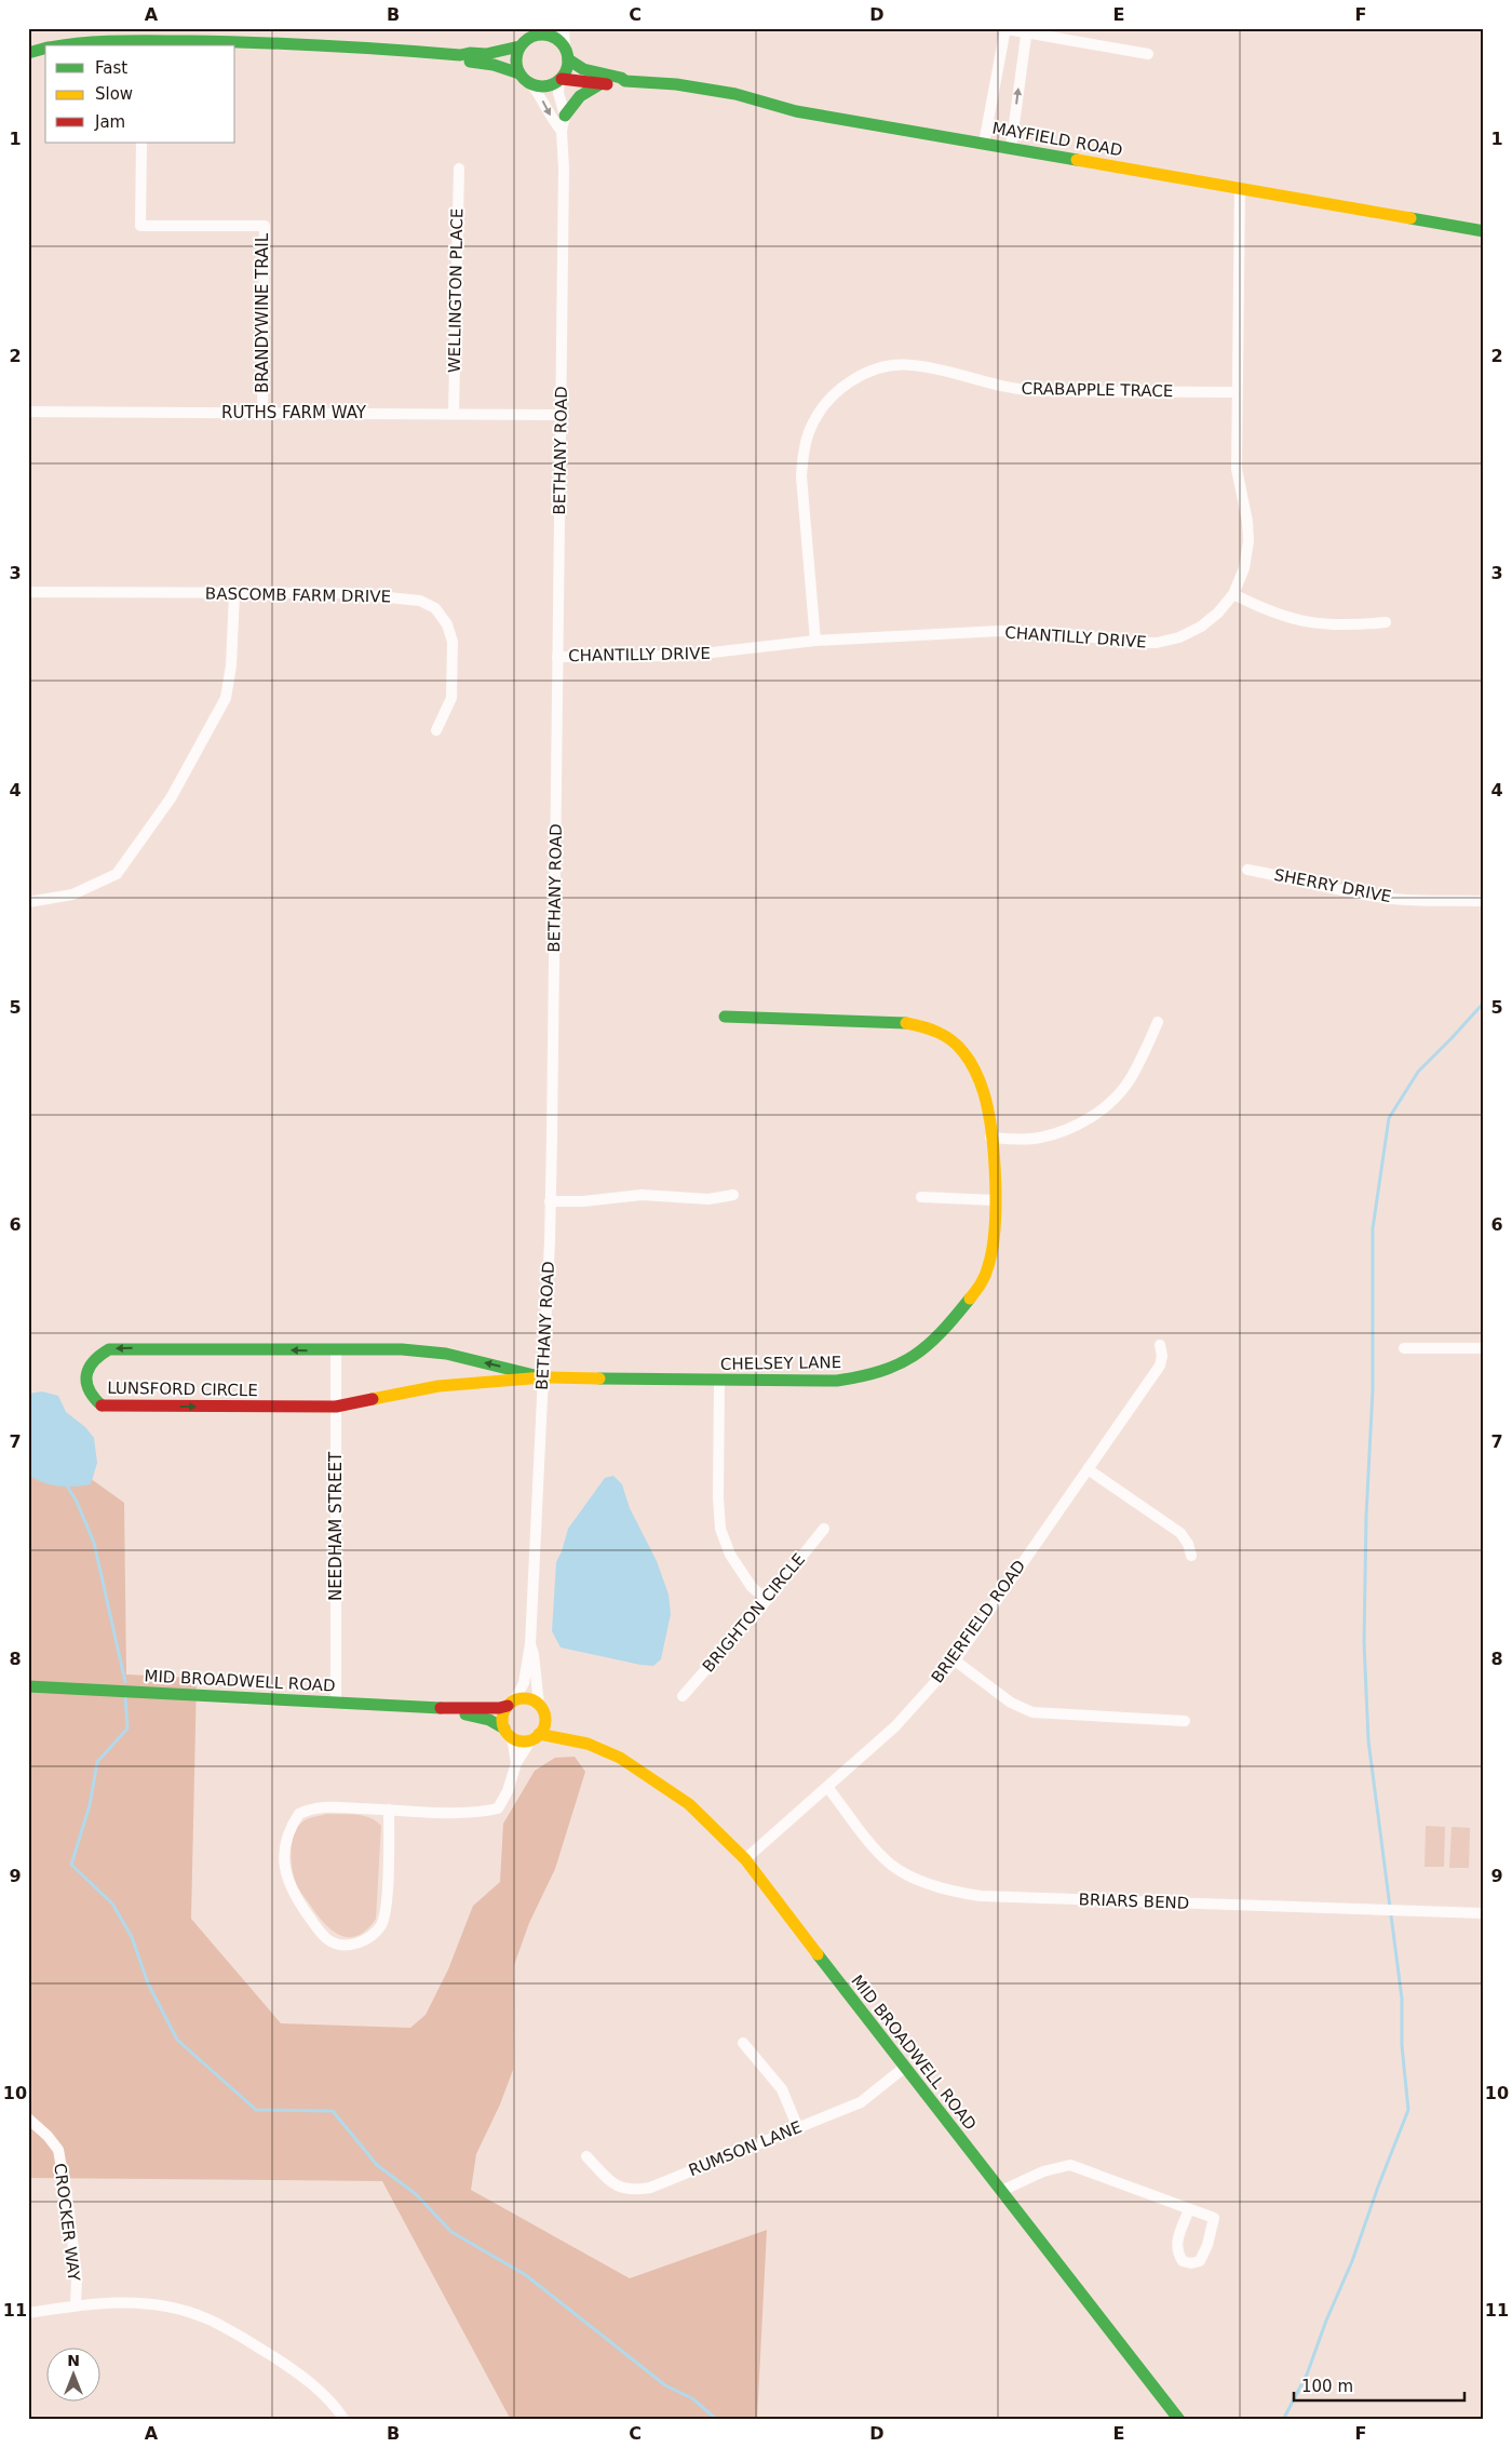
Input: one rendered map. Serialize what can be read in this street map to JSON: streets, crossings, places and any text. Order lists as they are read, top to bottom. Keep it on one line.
{"streets":{"street":["MAYFIELD ROAD","WELLINGTON PLACE","BRANDYWINE TRAIL","CRABAPPLE TRACE","RUTHS FARM WAY","BETHANY ROAD","BASCOMB FARM DRIVE","CHANTILLY DRIVE","SHERRY DRIVE","CHELSEY LANE","LUNSFORD CIRCLE","NEEDHAM STREET","BRIGHTON CIRCLE","BRIERFIELD ROAD","MID BROADWELL ROAD","BRIARS BEND","RUMSON LANE","CROCKER WAY"]},"crossings":[["MAYFIELD ROAD","BETHANY ROAD"],["MAYFIELD ROAD","CHANTILLY DRIVE"],["WELLINGTON PLACE","RUTHS FARM WAY"],["BRANDYWINE TRAIL","RUTHS FARM WAY"],["CRABAPPLE TRACE","CHANTILLY DRIVE"],["RUTHS FARM WAY","BETHANY ROAD"],["BETHANY ROAD","CHANTILLY DRIVE"],["BETHANY ROAD","CHELSEY LANE"],["BETHANY ROAD","LUNSFORD CIRCLE"],["BETHANY ROAD","MID BROADWELL ROAD"],["CHELSEY LANE","LUNSFORD CIRCLE"],["LUNSFORD CIRCLE","NEEDHAM STREET"],["NEEDHAM STREET","MID BROADWELL ROAD"],["BRIERFIELD ROAD","MID BROADWELL ROAD"],["BRIERFIELD ROAD","BRIARS BEND"],["MID BROADWELL ROAD","RUMSON LANE"]],"legend":["Fast","Slow","Jam"],"scale_bar":"100 m","north":"top","grid":{"columns":["A","B","C","D","E","F"],"rows":["1","2","3","4","5","6","7","8","9","10","11"]}}
